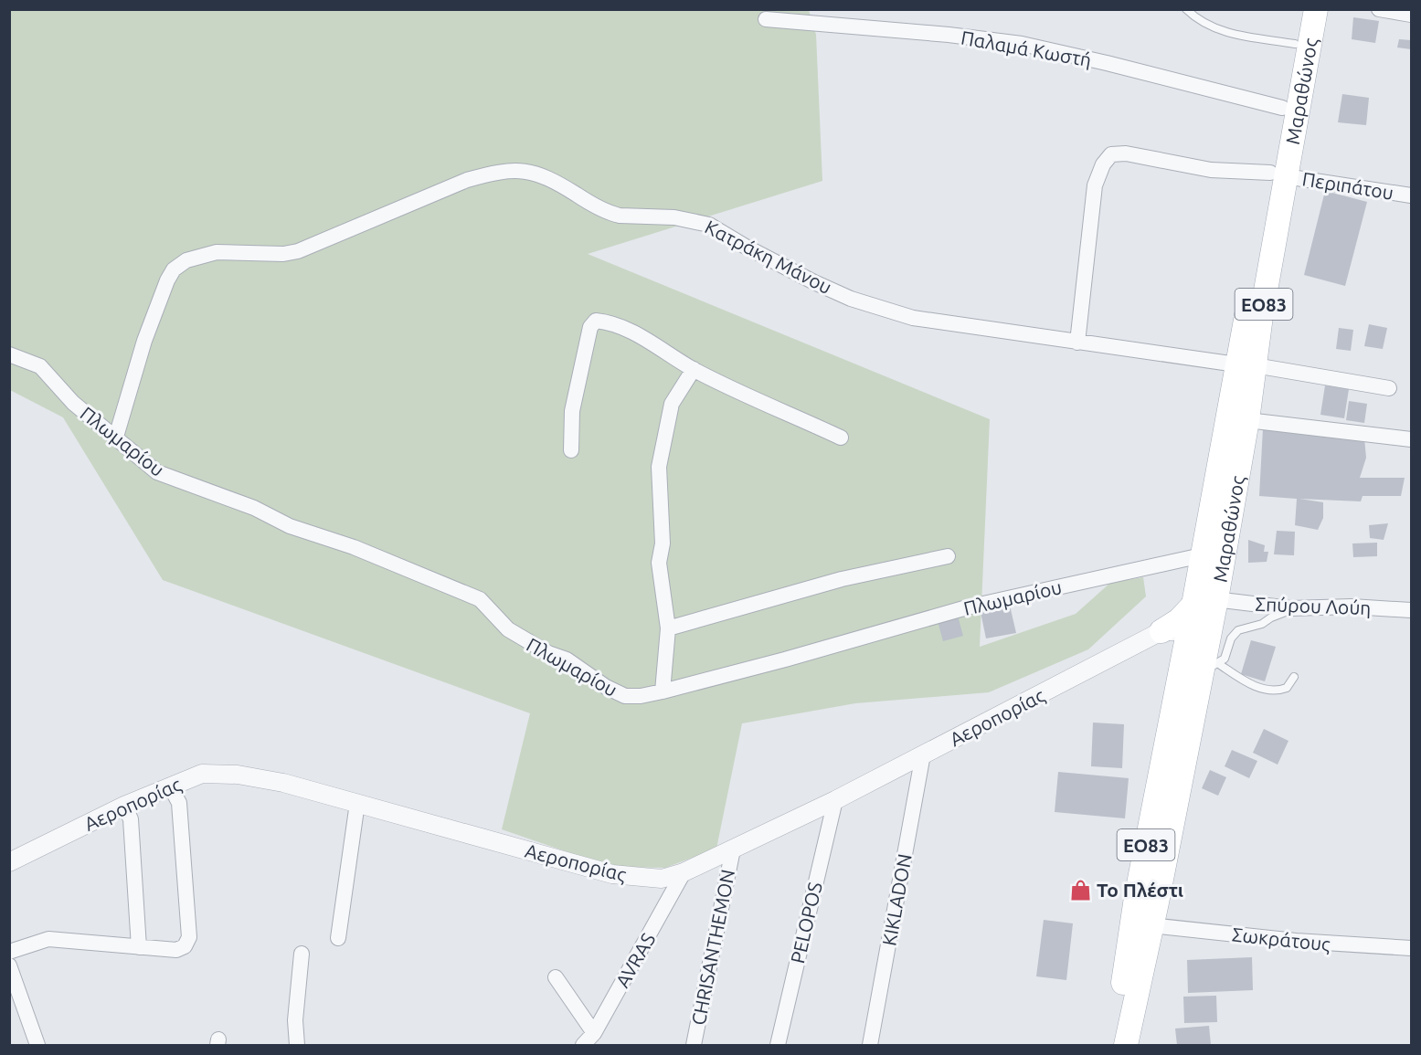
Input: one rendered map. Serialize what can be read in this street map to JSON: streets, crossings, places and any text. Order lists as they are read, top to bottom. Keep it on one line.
{"streets":{"main road":["Μαραθώνος","ΕΟ83"],"street":["Παλαμά Κωστή","Περιπάτου","Κατράκη Μάνου","Πλωμαρίου","Σπύρου Λούη","Αεροπορίας","KIKLADON","PELOPOS","Σωκράτους","CHRISANTHEMON","AVRAS"]},"crossings":[["Παλαμά Κωστή","Μαραθώνος"],["Μαραθώνος","Περιπάτου"],["Μαραθώνος","Κατράκη Μάνου"],["Μαραθώνος","Πλωμαρίου"],["Μαραθώνος","Σπύρου Λούη"],["Μαραθώνος","Σωκράτους"],["Περιπάτου","Κατράκη Μάνου"],["Κατράκη Μάνου","Πλωμαρίου"],["Αεροπορίας","KIKLADON"],["Αεροπορίας","PELOPOS"],["Αεροπορίας","CHRISANTHEMON"],["Αεροπορίας","AVRAS"]],"places":{"shop":["Το Πλέστι"]}}
